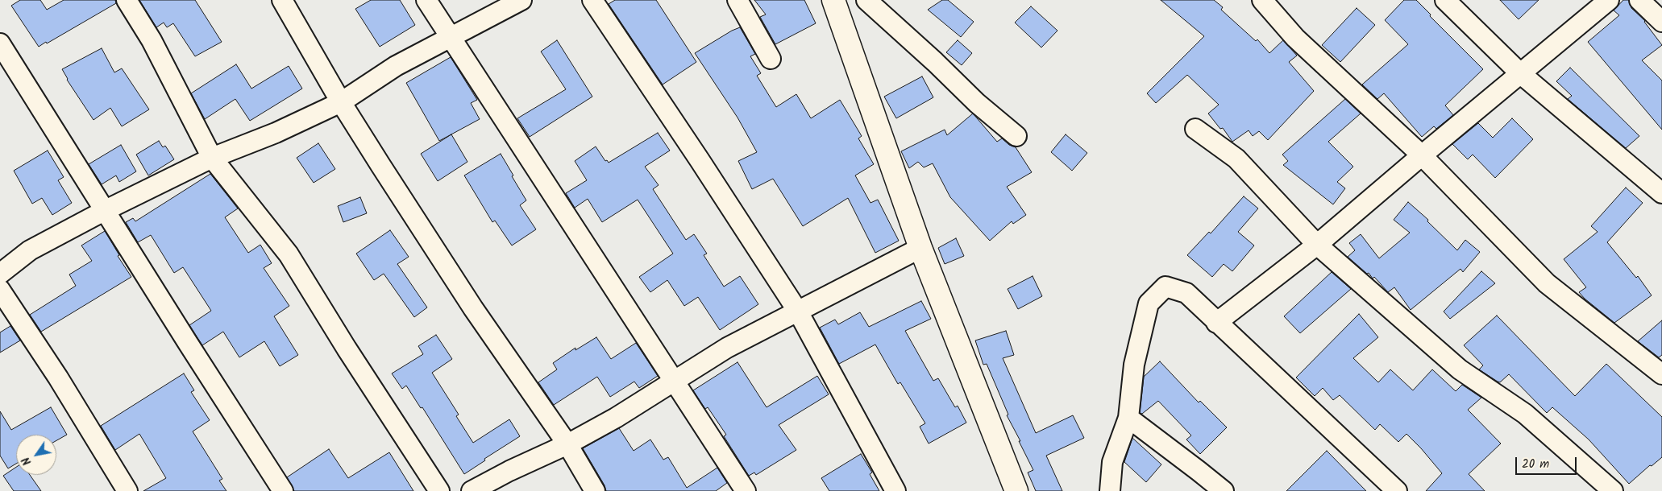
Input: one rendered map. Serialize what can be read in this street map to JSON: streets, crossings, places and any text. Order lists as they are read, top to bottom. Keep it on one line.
{"scale_bar":"20 m","north":"bottom left"}
